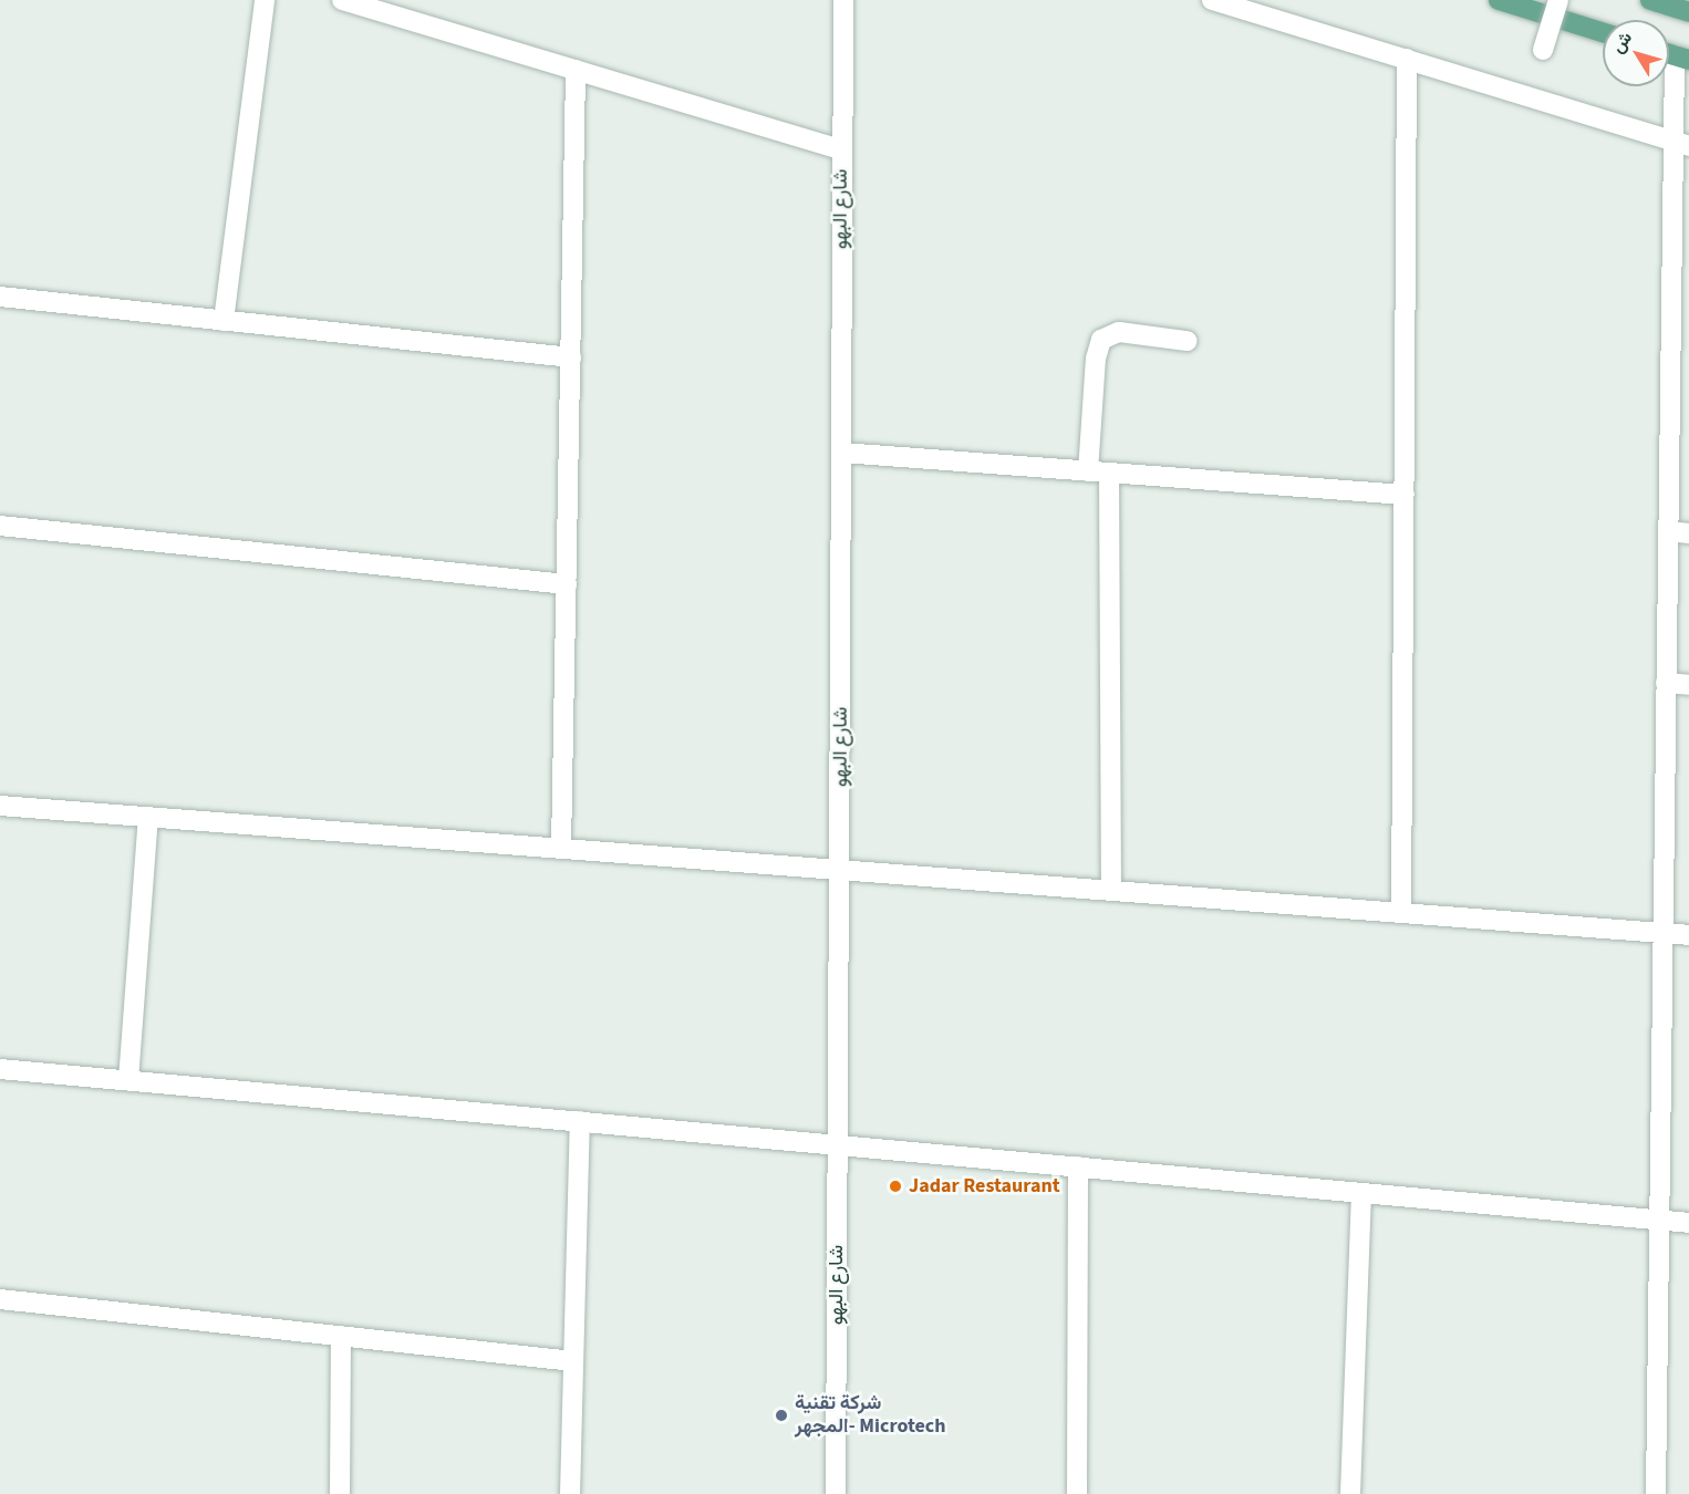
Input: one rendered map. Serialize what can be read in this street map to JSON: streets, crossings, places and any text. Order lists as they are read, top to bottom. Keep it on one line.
{"streets":{"street":["شارع البهو"]},"places":["Jadar Restaurant","شركة تقنية المجهر- Microtech"],"north":"top left"}
